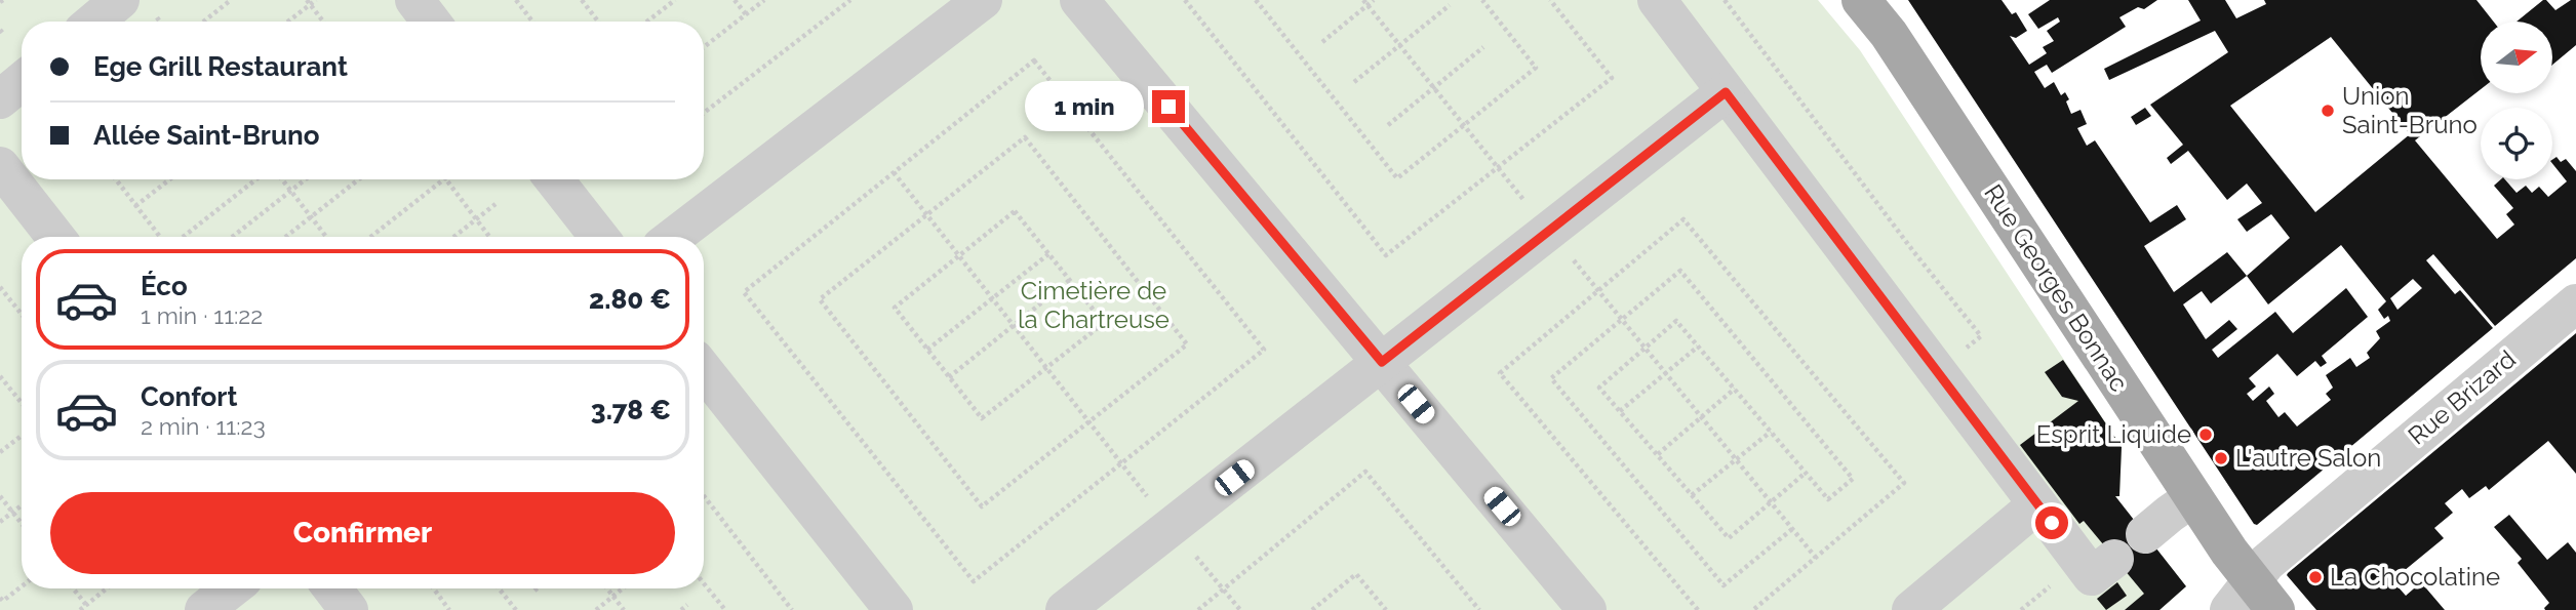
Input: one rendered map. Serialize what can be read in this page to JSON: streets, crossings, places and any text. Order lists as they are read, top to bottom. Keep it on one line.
{"streets":{"main road":["Rue Georges Bonnac"],"street":["Rue Brizard"]},"crossings":[["Rue Georges Bonnac","Rue Brizard"]],"parks":["Cimetière de la Chartreuse"],"places":["Union Saint-Bruno","Esprit Liquide","L'autre Salon","La Chocolatine"],"north":"right","page":{"banner":["Ege Grill Restaurant","Allée Saint-Bruno"],"bubble":"1 min","list":[{"name":"Éco","note":"1 min · 11:22","value":"2.80 €"},{"name":"Confort","note":"2 min · 11:23","value":"3.78 €"}],"buttons":"Confirmer"}}
